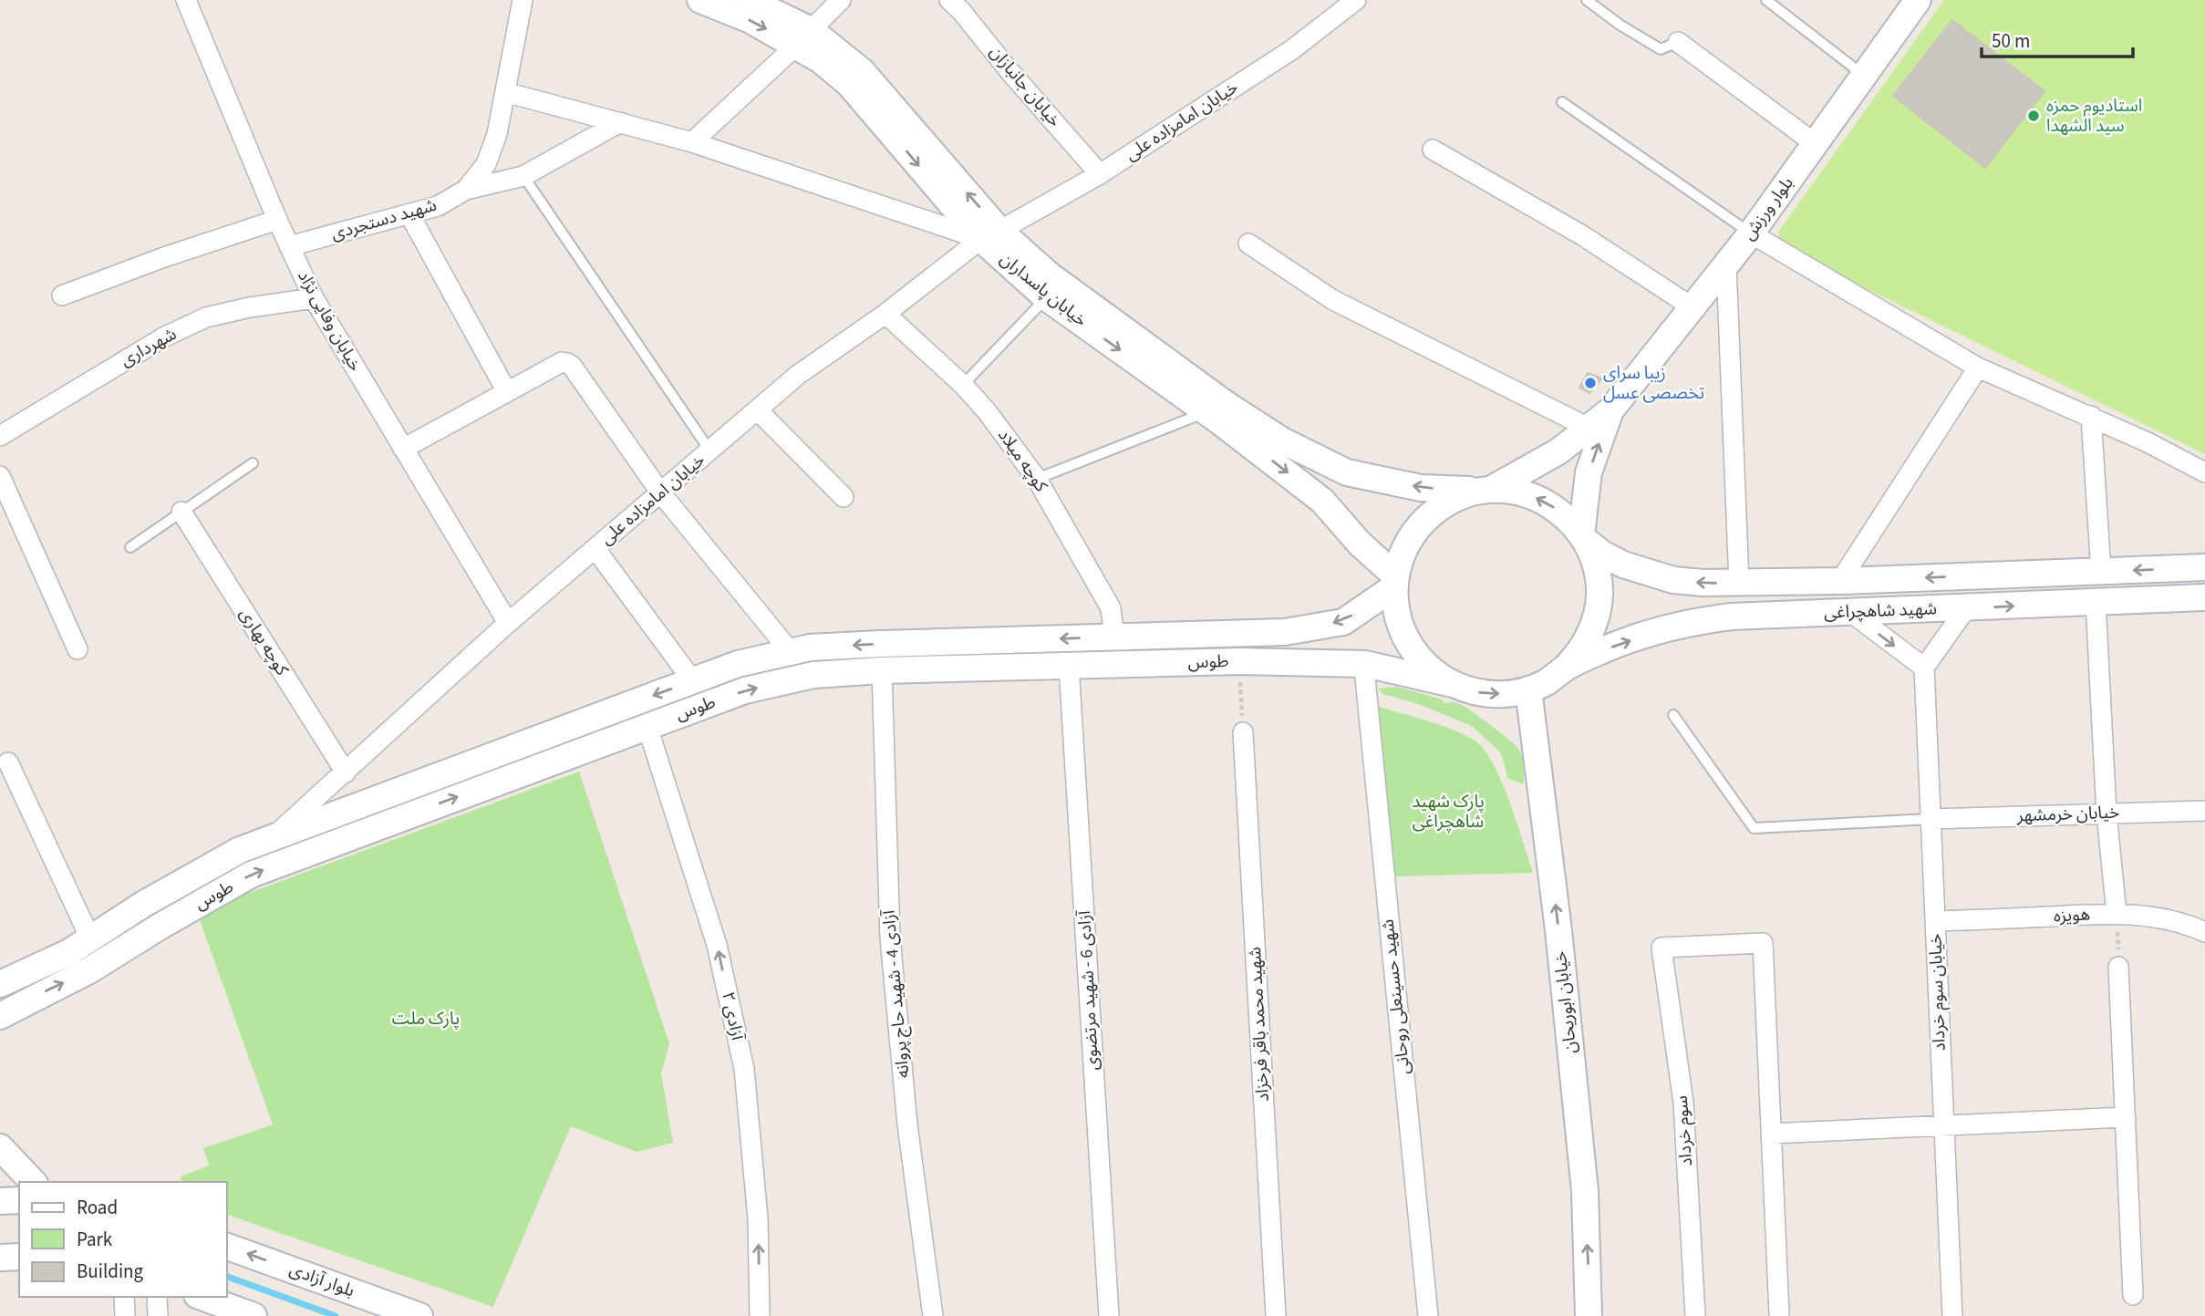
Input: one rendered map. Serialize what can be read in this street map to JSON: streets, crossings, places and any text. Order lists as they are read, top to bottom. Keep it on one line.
{"streets":{"street":["خیابان جانبازان","خیابان امامزاده علی","بلوار ورزش","شهید دستجردی","خیابان پاسداران","خیابان وفایی نژاد","شهرداری","کوچه میلاد","شهید شاهچراغی","کوچه بهاری","طوس","خیابان خرمشهر","هویزه","آزادی 6 - شهید مرتضوی","خیابان سوم خرداد","آزادی 4 - شهید حاج پروانه","شهید حسینعلی روحانی","خیابان ابوریحان","آزادی ۲","شهید محمد باقر فرخزاد","سوم خرداد","بلوار آزادی"]},"crossings":[["خیابان جانبازان","خیابان امامزاده علی"],["خیابان امامزاده علی","خیابان پاسداران"],["خیابان امامزاده علی","خیابان وفایی نژاد"],["خیابان امامزاده علی","کوچه میلاد"],["خیابان امامزاده علی","کوچه بهاری"],["خیابان امامزاده علی","طوس"],["شهید دستجردی","خیابان وفایی نژاد"],["خیابان پاسداران","شهید شاهچراغی"],["خیابان پاسداران","طوس"],["خیابان پاسداران","خیابان ابوریحان"],["خیابان وفایی نژاد","شهرداری"],["کوچه میلاد","طوس"],["شهید شاهچراغی","طوس"],["شهید شاهچراغی","خیابان ابوریحان"],["طوس","آزادی 6 - شهید مرتضوی"],["طوس","آزادی 4 - شهید حاج پروانه"],["طوس","خیابان ابوریحان"],["طوس","آزادی ۲"],["خیابان خرمشهر","خیابان سوم خرداد"],["هویزه","خیابان سوم خرداد"]],"one_way":["خیابان ابوریحان","آزادی ۲","بلوار آزادی"],"parks":["پارک شهید شاهچراغی","پارک ملت"],"places":["استادیوم حمزه سید الشهدا","زیبا سرای تخصصی عسل"],"legend":["Road","Park","Building"],"scale_bar":"50 m"}
